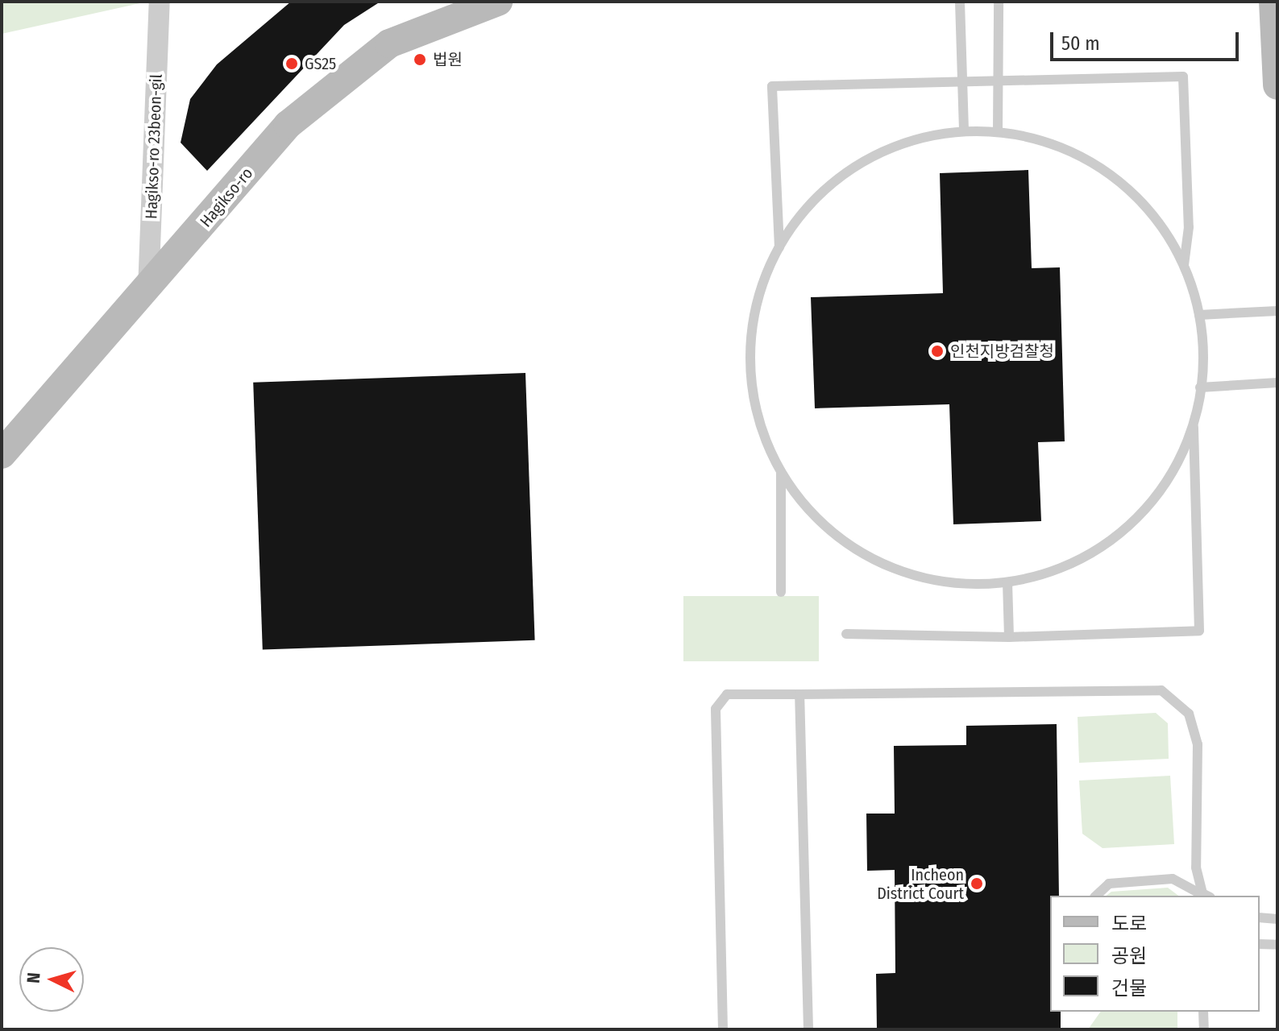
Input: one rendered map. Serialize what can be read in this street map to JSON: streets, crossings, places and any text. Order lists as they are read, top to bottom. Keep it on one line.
{"streets":{"street":["Hagikso-ro 23beon-gil","Hagikso-ro"]},"crossings":[["Hagikso-ro 23beon-gil","Hagikso-ro"]],"places":["법원","GS25","인천지방검찰청","Incheon District Court"],"legend":["도로","공원","건물"],"scale_bar":"50 m","north":"left"}
